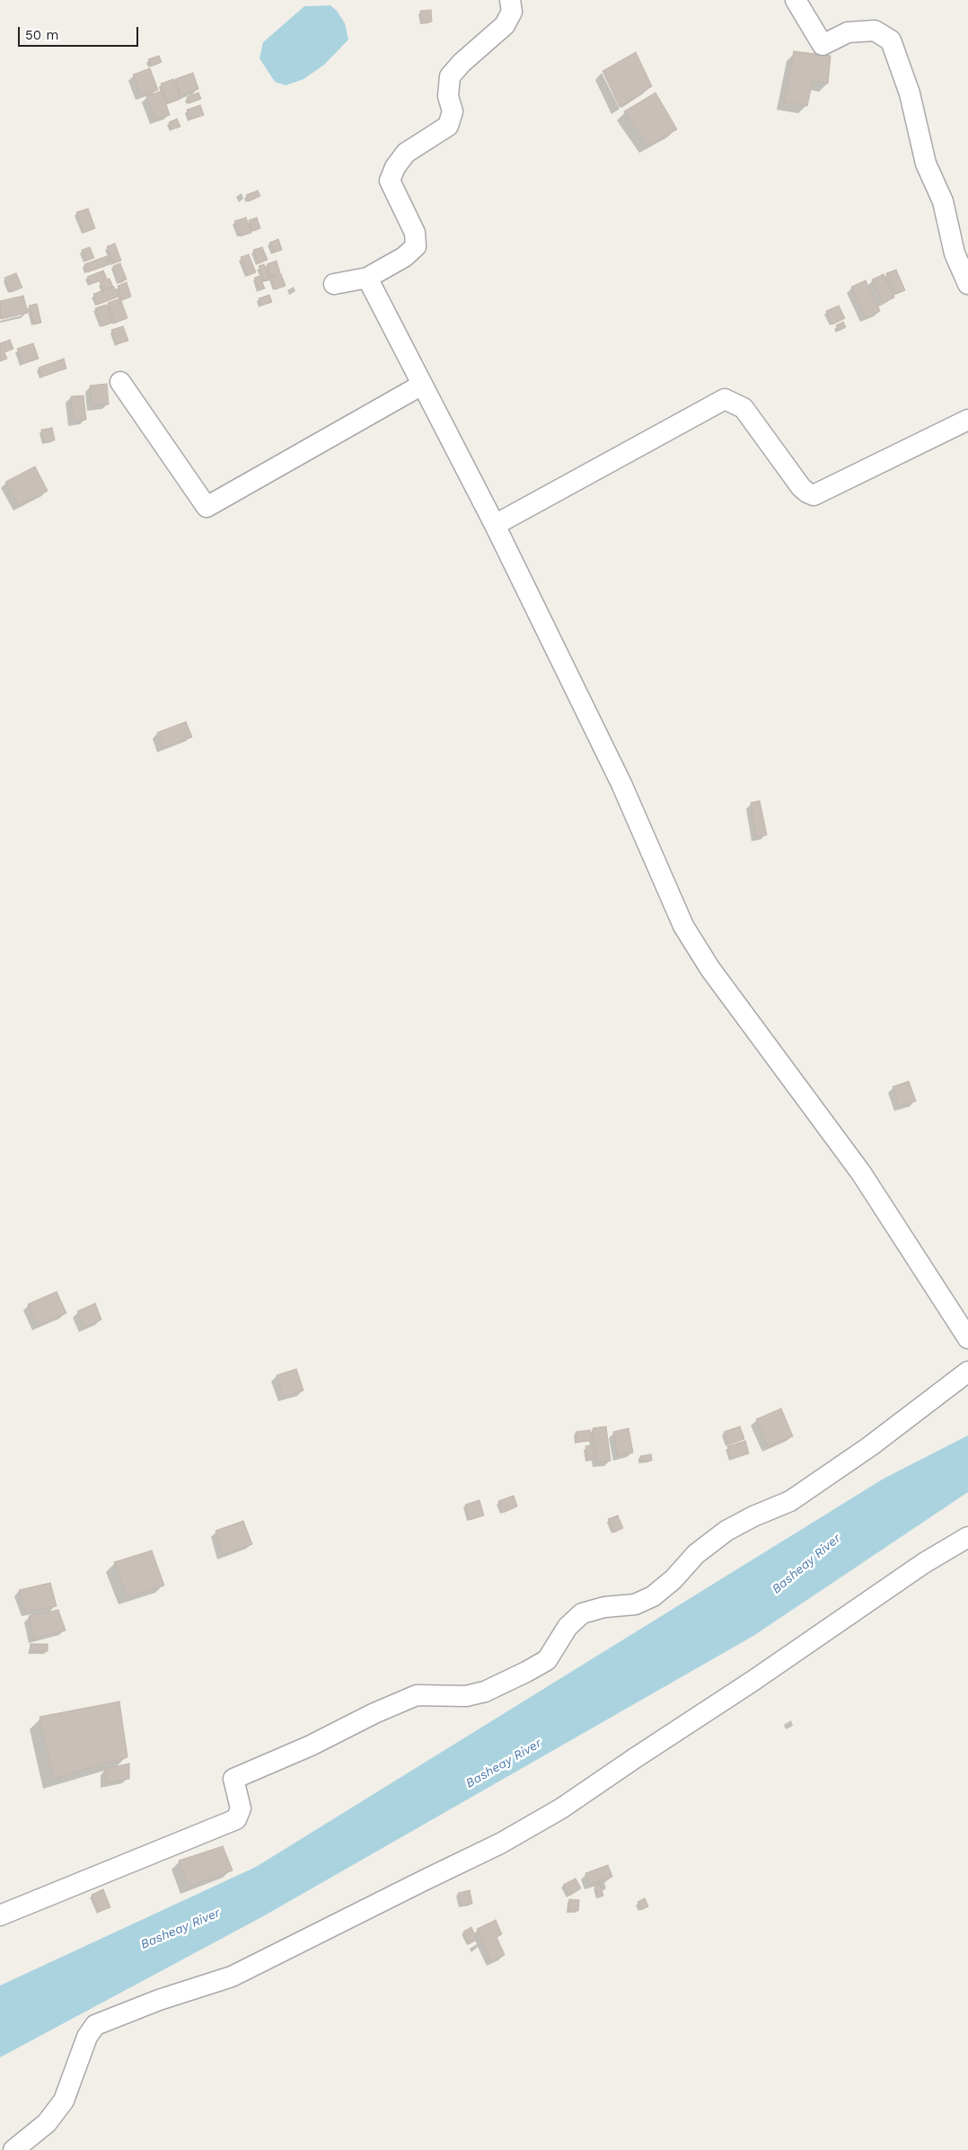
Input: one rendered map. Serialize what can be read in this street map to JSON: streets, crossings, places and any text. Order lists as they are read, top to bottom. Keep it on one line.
{"water":["Basheay River"],"scale_bar":"50 m"}
